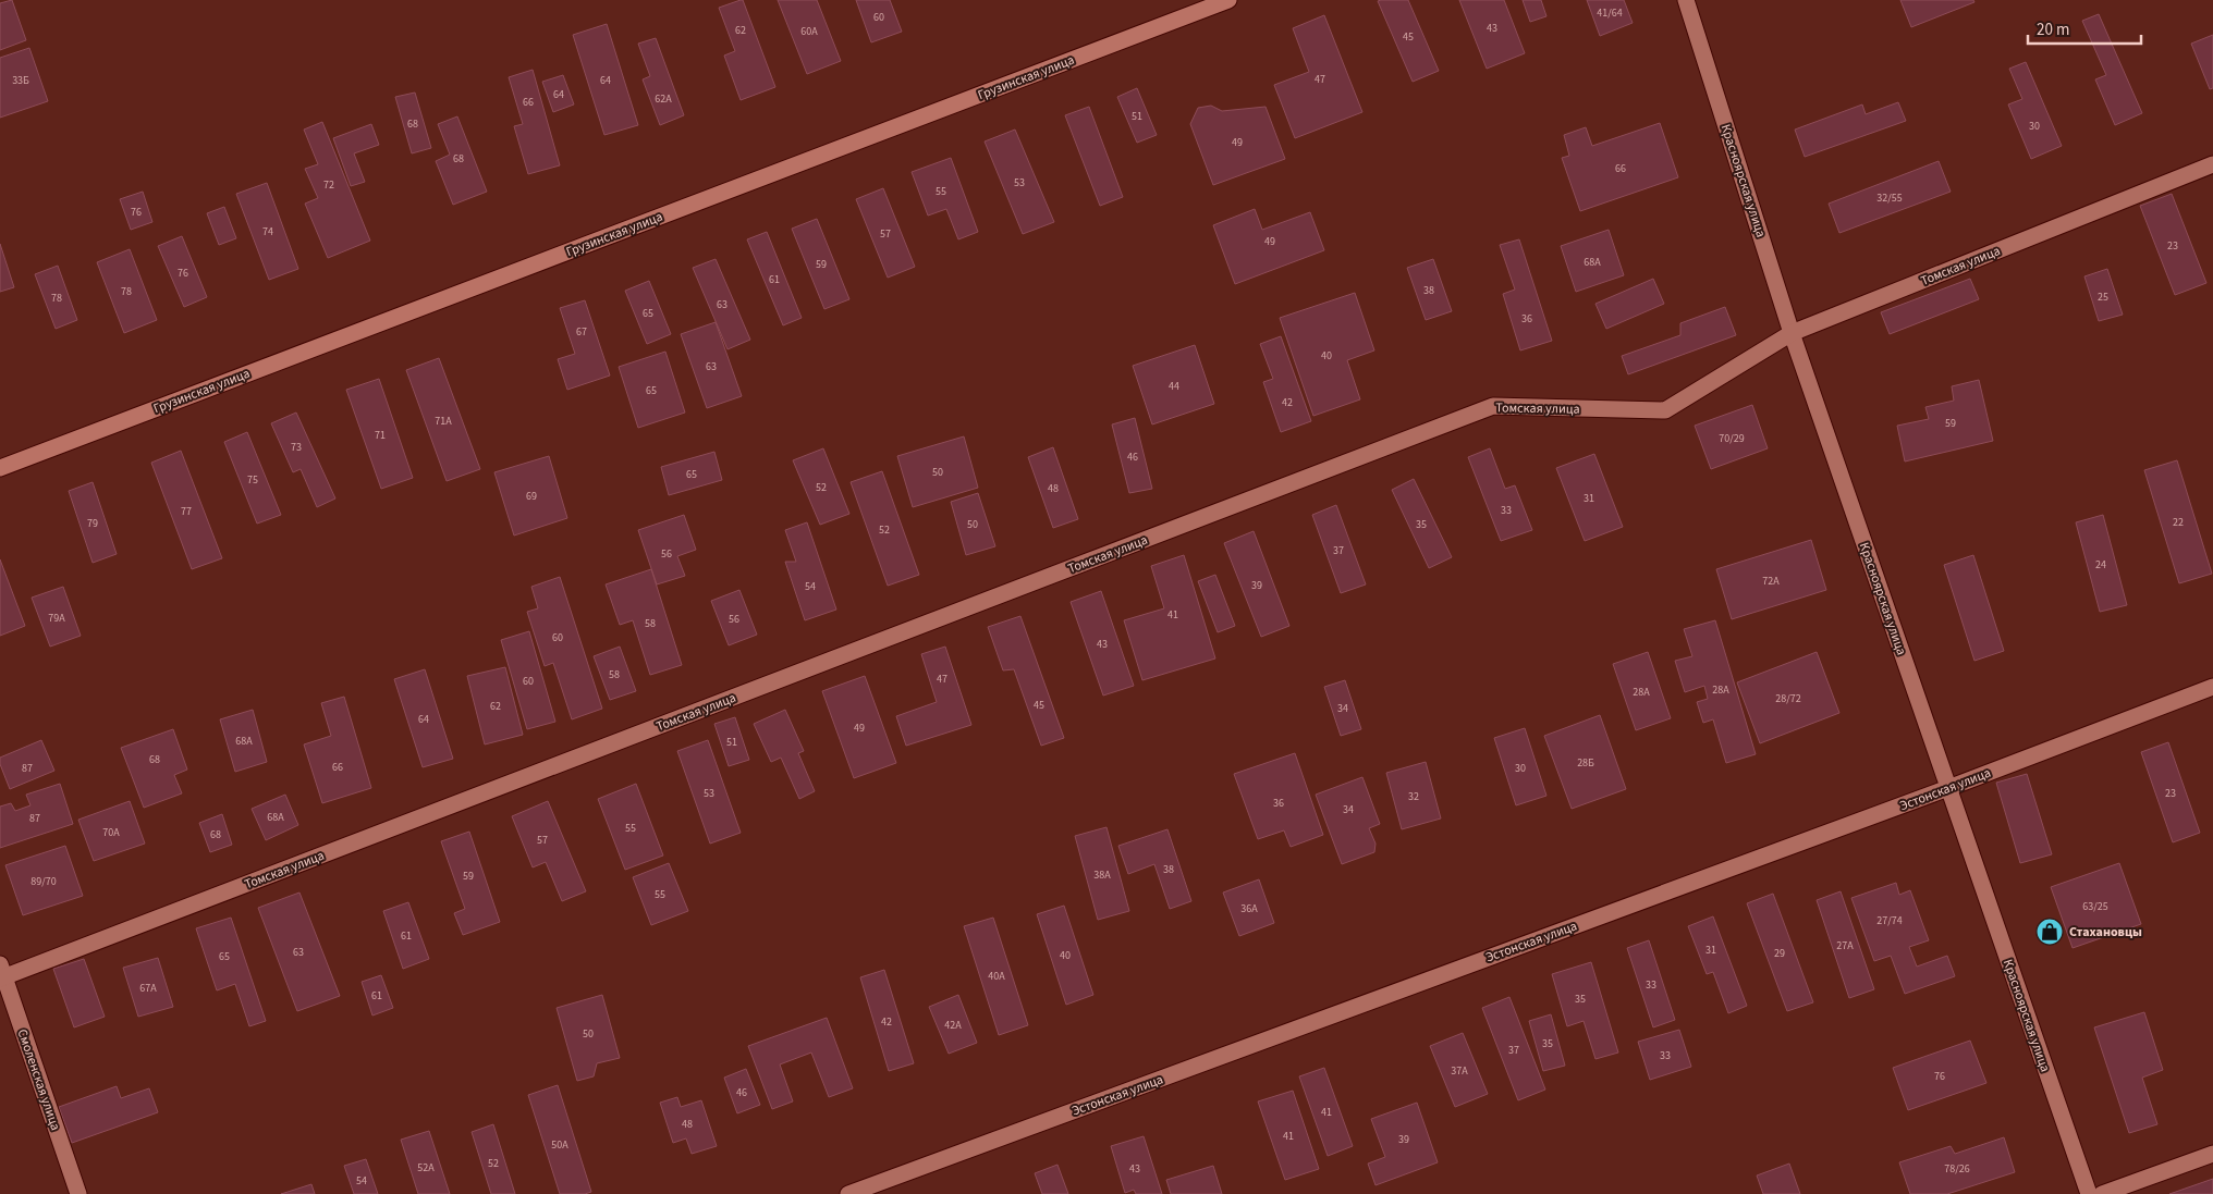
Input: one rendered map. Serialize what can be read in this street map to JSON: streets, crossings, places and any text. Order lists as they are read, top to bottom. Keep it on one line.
{"streets":{"main road":["Грузинская улица"],"street":["Красноярская улица","Томская улица","Эстонская улица","Смоленская улица"]},"crossings":[["Красноярская улица","Томская улица"],["Красноярская улица","Эстонская улица"],["Томская улица","Смоленская улица"]],"places":{"shop":["Стахановцы"]},"house_numbers":["41/64","60","43","62","60А","45","47","33Б","64","64","62А","66","51","68","30","49","68","66","53","72","55","32/55","76","74","57","49","23","68А","59","76","61","38","78","25","78","63","65","36","67","40","63","44","65","42","71А","59","71","70/29","73","46","50","65","75","52","48","69","31","33","77","22","79","50","35","52","37","56","24","72А","39","54","41","79А","56","58","60","43","58","47","60","28А","28А","28/72","45","62","34","64","49","68А","51","68","28Б","66","87","30","53","23","32","36","34","68А","87","55","70А","68","57","38","38А","59","89/70","55","63/25","36А","27/74","61","27А","31","63","29","40","65","40А","33","67А","61","35","42","42А","50","35","37","33","37А","76","46","41","48","41","39","50А","52","52А","43","78/26","54"],"scale_bar":"20 m"}
